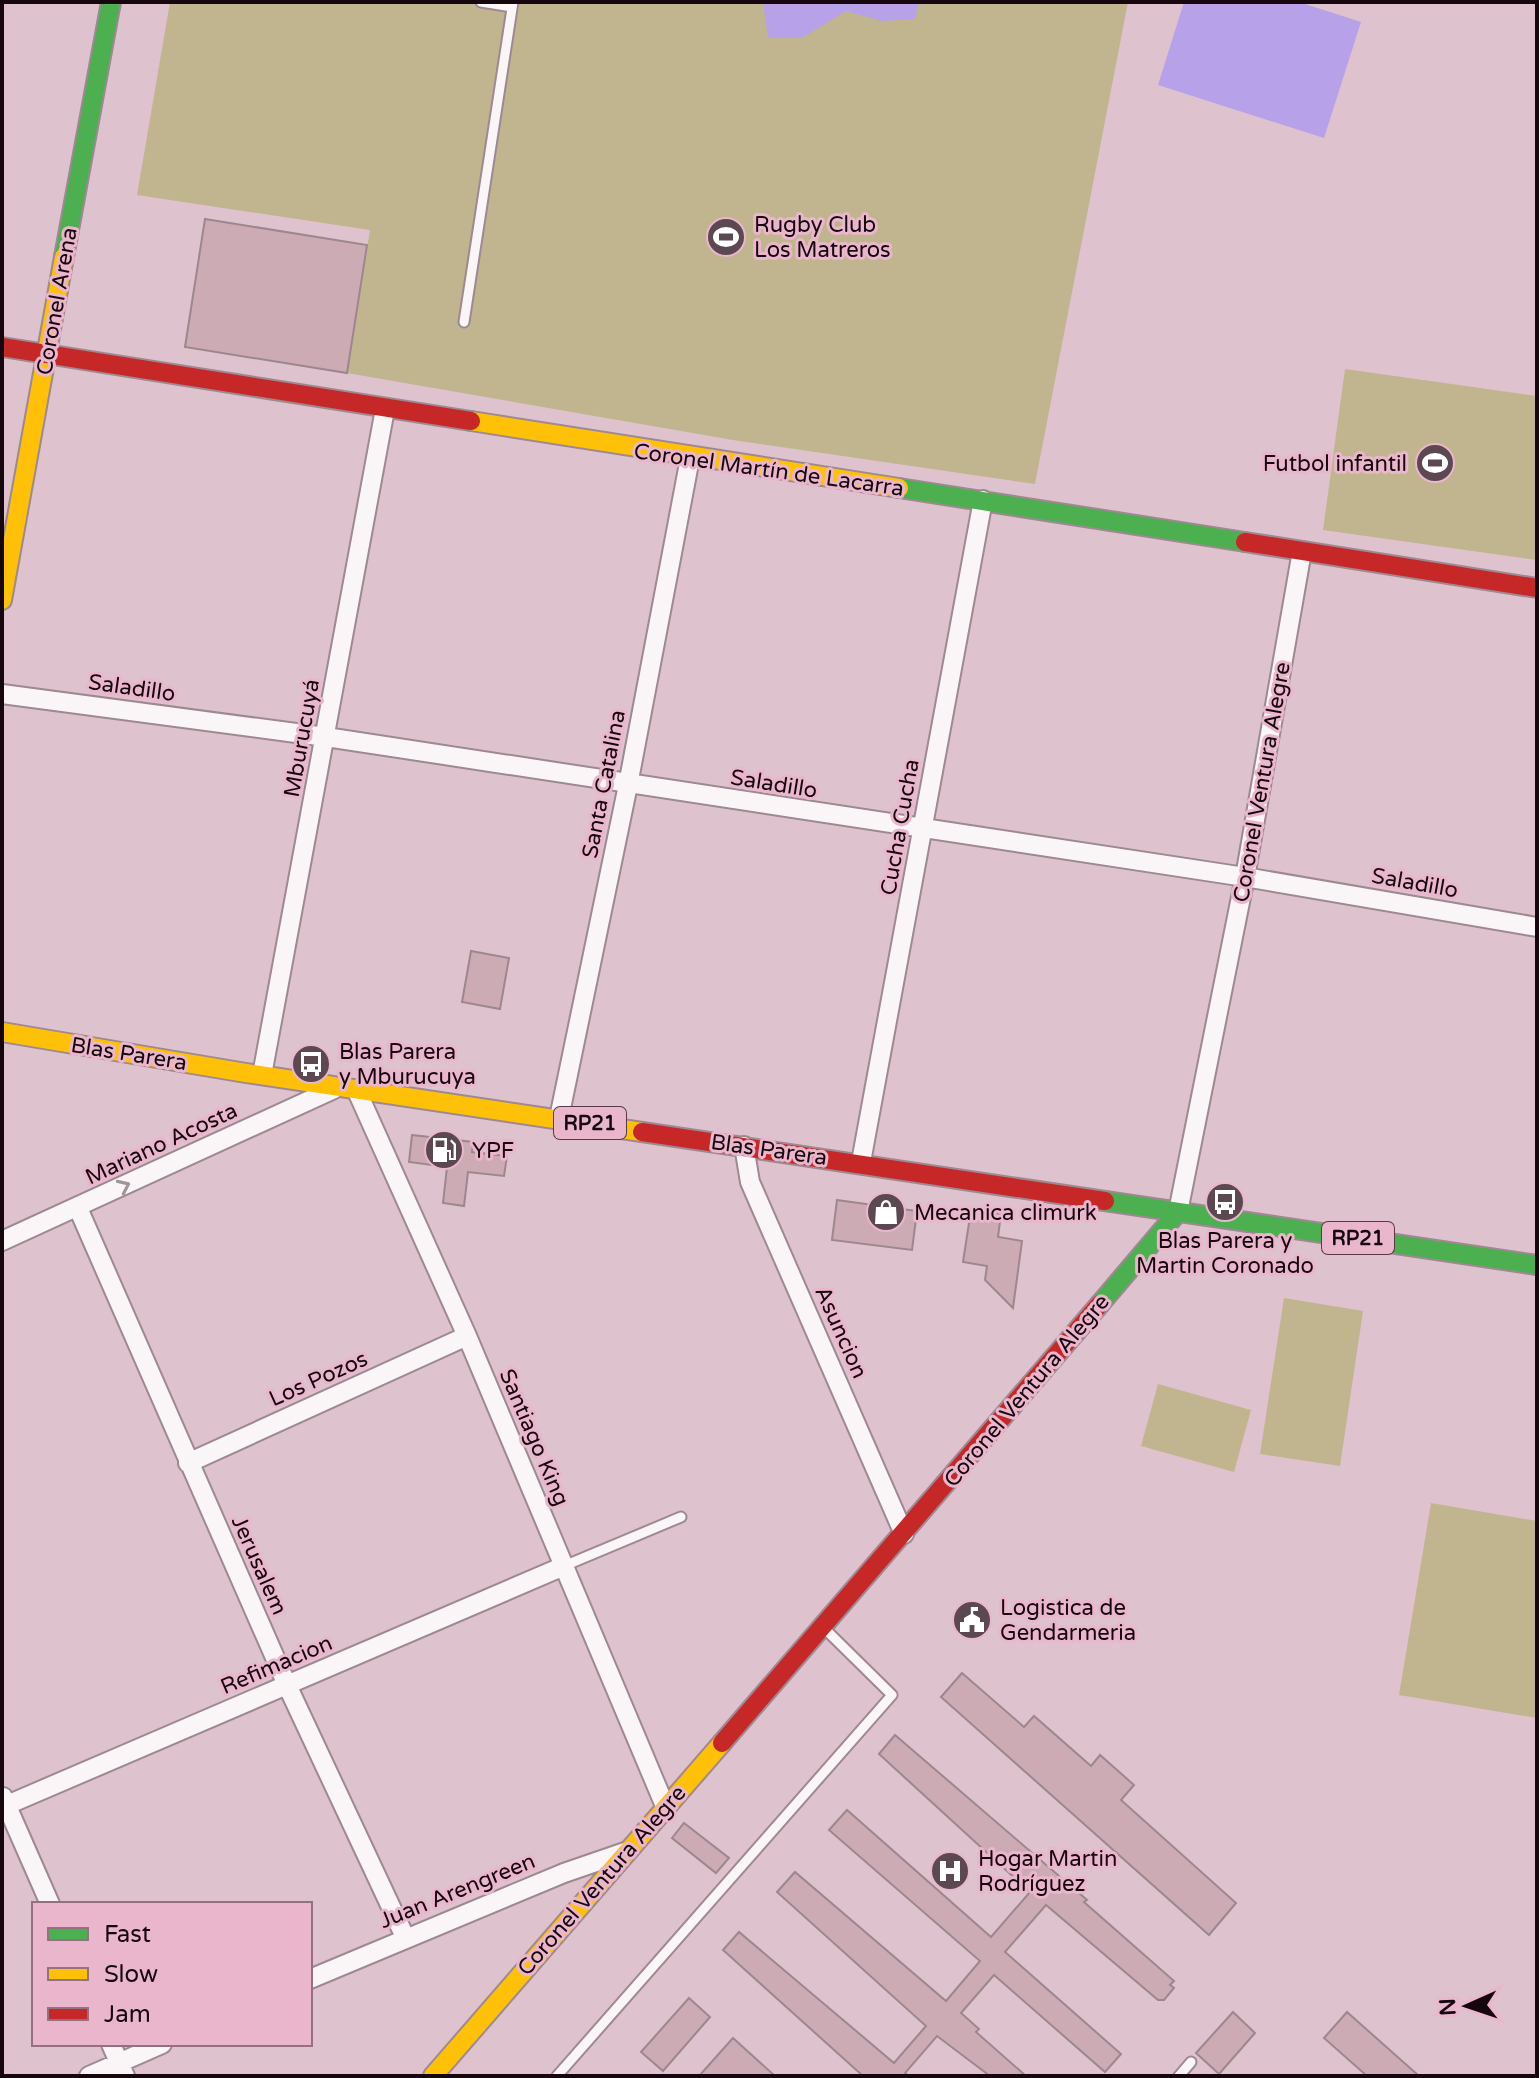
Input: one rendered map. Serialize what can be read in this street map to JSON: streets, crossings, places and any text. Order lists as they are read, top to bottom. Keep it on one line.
{"streets":{"street":["Coronel Arena","Coronel Martín de Lacarra","Saladillo","Mburucuyá","Coronel Ventura Alegre","Santa Catalina","Cucha Cucha","Blas Parera","RP21","Mariano Acosta","Asuncion","Los Pozos","Santiago King","Jerusalem","Refimacion","Juan Arengreen"]},"crossings":[["Coronel Arena","Coronel Martín de Lacarra"],["Coronel Martín de Lacarra","Mburucuyá"],["Coronel Martín de Lacarra","Coronel Ventura Alegre"],["Coronel Martín de Lacarra","Santa Catalina"],["Coronel Martín de Lacarra","Cucha Cucha"],["Saladillo","Mburucuyá"],["Saladillo","Coronel Ventura Alegre"],["Saladillo","Santa Catalina"],["Saladillo","Cucha Cucha"],["Mburucuyá","Blas Parera"],["Coronel Ventura Alegre","Blas Parera"],["Coronel Ventura Alegre","Asuncion"],["Coronel Ventura Alegre","Santiago King"],["Coronel Ventura Alegre","Juan Arengreen"],["Santa Catalina","Blas Parera"],["Cucha Cucha","Blas Parera"],["Blas Parera","Mariano Acosta"],["Blas Parera","Asuncion"],["Blas Parera","Santiago King"],["Mariano Acosta","Santiago King"],["Mariano Acosta","Jerusalem"],["Los Pozos","Santiago King"],["Los Pozos","Jerusalem"],["Santiago King","Refimacion"],["Jerusalem","Refimacion"],["Jerusalem","Juan Arengreen"]],"one_way":["Mariano Acosta"],"places":{"sports":["Rugby Club Los Matreros","Futbol infantil"],"bus stop":["Blas Parera y Mburucuya","Blas Parera y Martin Coronado"],"fuel station":["YPF"],"shop":["Mecanica climurk"],"public building":["Logistica de Gendarmeria"],"hospital":["Hogar Martin Rodríguez"]},"legend":["Fast","Slow","Jam"],"north":"left"}
